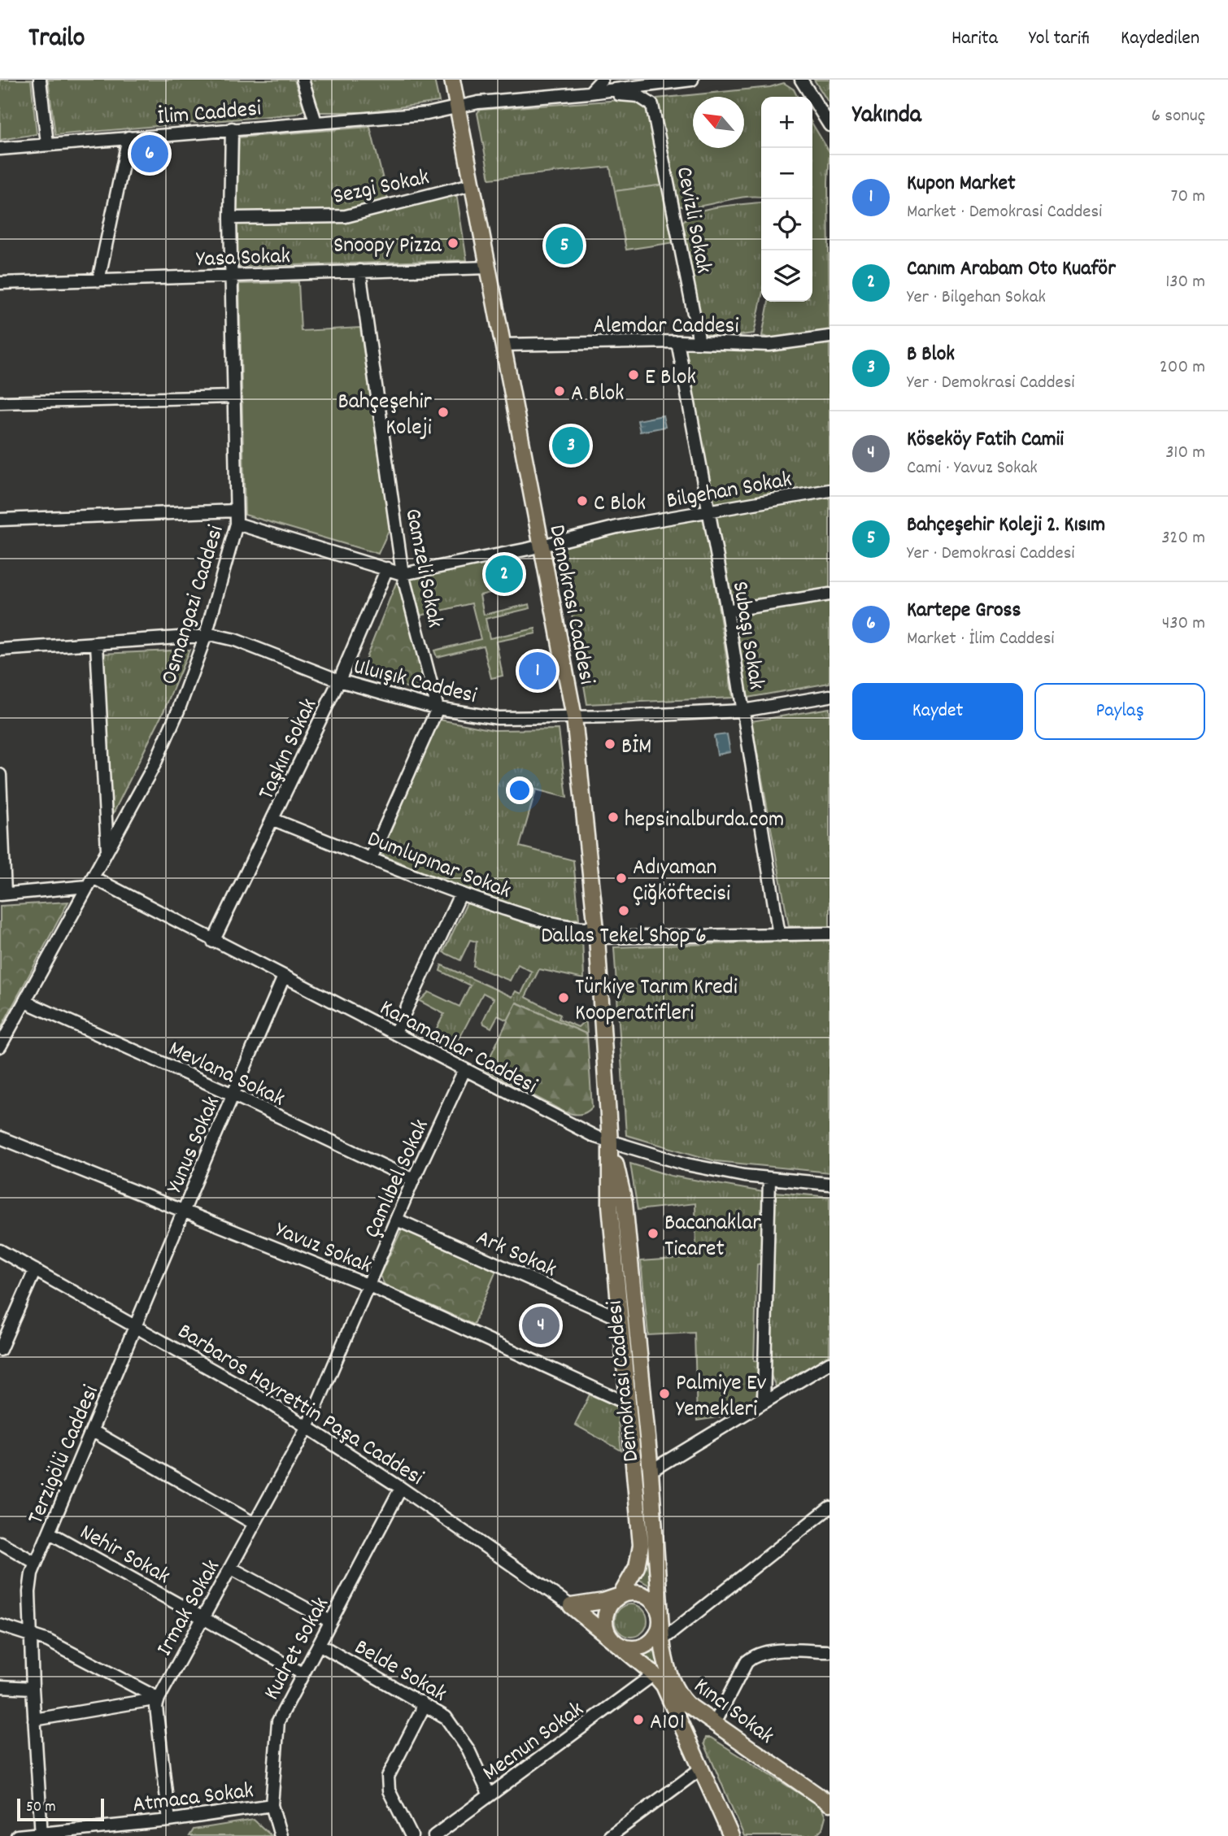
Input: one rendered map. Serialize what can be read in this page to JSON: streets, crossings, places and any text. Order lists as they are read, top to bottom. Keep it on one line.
{"streets":{"main road":["Demokrasi Caddesi","Kıncı Sokak"],"street":["İlim Caddesi","Sezgi Sokak","Cevizli Sokak","Yasa Sokak","Alemdar Caddesi","Bilgehan Sokak","Gamzeli Sokak","Osmangazi Caddesi","Subaşı Sokak","Uluışık Caddesi","Taşkın Sokak","Dumlupınar Sokak","Karamanlar Caddesi","Mevlana Sokak","Yunus Sokak","Çamlıbel Sokak","Yavuz Sokak","Ark Sokak","Barbaros Hayrettin Paşa Caddesi","Terzigölü Caddesi","Nehir Sokak","Irmak Sokak","Kudret Sokak","Belde Sokak","Mecnun Sokak","Atmaca Sokak"]},"crossings":[["İlim Caddesi","Cevizli Sokak"],["İlim Caddesi","Osmangazi Caddesi"],["İlim Caddesi","Demokrasi Caddesi"],["Sezgi Sokak","Osmangazi Caddesi"],["Sezgi Sokak","Demokrasi Caddesi"],["Cevizli Sokak","Alemdar Caddesi"],["Yasa Sokak","Gamzeli Sokak"],["Yasa Sokak","Osmangazi Caddesi"],["Yasa Sokak","Demokrasi Caddesi"],["Alemdar Caddesi","Demokrasi Caddesi"],["Alemdar Caddesi","Subaşı Sokak"],["Bilgehan Sokak","Gamzeli Sokak"],["Bilgehan Sokak","Demokrasi Caddesi"],["Bilgehan Sokak","Subaşı Sokak"],["Gamzeli Sokak","Uluışık Caddesi"],["Osmangazi Caddesi","Uluışık Caddesi"],["Osmangazi Caddesi","Karamanlar Caddesi"],["Osmangazi Caddesi","Mevlana Sokak"],["Demokrasi Caddesi","Uluışık Caddesi"],["Demokrasi Caddesi","Dumlupınar Sokak"],["Demokrasi Caddesi","Karamanlar Caddesi"],["Demokrasi Caddesi","Yavuz Sokak"],["Demokrasi Caddesi","Ark Sokak"],["Demokrasi Caddesi","Kıncı Sokak"],["Subaşı Sokak","Uluışık Caddesi"],["Subaşı Sokak","Dumlupınar Sokak"],["Uluışık Caddesi","Taşkın Sokak"],["Taşkın Sokak","Dumlupınar Sokak"],["Taşkın Sokak","Karamanlar Caddesi"],["Karamanlar Caddesi","Yunus Sokak"],["Karamanlar Caddesi","Çamlıbel Sokak"],["Mevlana Sokak","Yunus Sokak"],["Mevlana Sokak","Çamlıbel Sokak"],["Yunus Sokak","Yavuz Sokak"],["Yunus Sokak","Barbaros Hayrettin Paşa Caddesi"],["Yunus Sokak","Terzigölü Caddesi"],["Çamlıbel Sokak","Yavuz Sokak"],["Çamlıbel Sokak","Ark Sokak"],["Çamlıbel Sokak","Barbaros Hayrettin Paşa Caddesi"],["Çamlıbel Sokak","Irmak Sokak"],["Barbaros Hayrettin Paşa Caddesi","Terzigölü Caddesi"],["Barbaros Hayrettin Paşa Caddesi","Irmak Sokak"],["Barbaros Hayrettin Paşa Caddesi","Kudret Sokak"],["Terzigölü Caddesi","Nehir Sokak"],["Terzigölü Caddesi","Atmaca Sokak"],["Nehir Sokak","Irmak Sokak"],["Nehir Sokak","Kudret Sokak"],["Irmak Sokak","Atmaca Sokak"],["Kudret Sokak","Belde Sokak"],["Kudret Sokak","Atmaca Sokak"],["Belde Sokak","Mecnun Sokak"]],"places":["Snoopy Pizza","E Blok","A Blok","Bahçeşehir Koleji","C Blok","BİM","hepsinalburda.com","Adıyaman Çiğköftecisi","Dallas Tekel Shop 6","Türkiye Tarım Kredi Kooperatifleri","Bacanaklar Ticaret","Palmiye Ev Yemekleri","A101"],"scale_bar":"50 m","north":"top left","page":{"header":"Trailo","nav":["Harita","Yol tarifi","Kaydedilen"],"heading":["Yakında","6 sonuç"],"map_buttons":["+","−"],"pins":["6","5","3","2","1","4"],"list":[{"mark":"1","name":"Kupon Market","note":"Market · Demokrasi Caddesi","value":"70 m"},{"mark":"2","name":"Canım Arabam Oto Kuaför","note":"Yer · Bilgehan Sokak","value":"130 m"},{"mark":"3","name":"B Blok","note":"Yer · Demokrasi Caddesi","value":"200 m"},{"mark":"4","name":"Köseköy Fatih Camii","note":"Cami · Yavuz Sokak","value":"310 m"},{"mark":"5","name":"Bahçeşehir Koleji 2. Kısım","note":"Yer · Demokrasi Caddesi","value":"320 m"},{"mark":"6","name":"Kartepe Gross","note":"Market · İlim Caddesi","value":"430 m"}],"buttons":["Kaydet","Paylaş"],"scale":"50 m"}}
